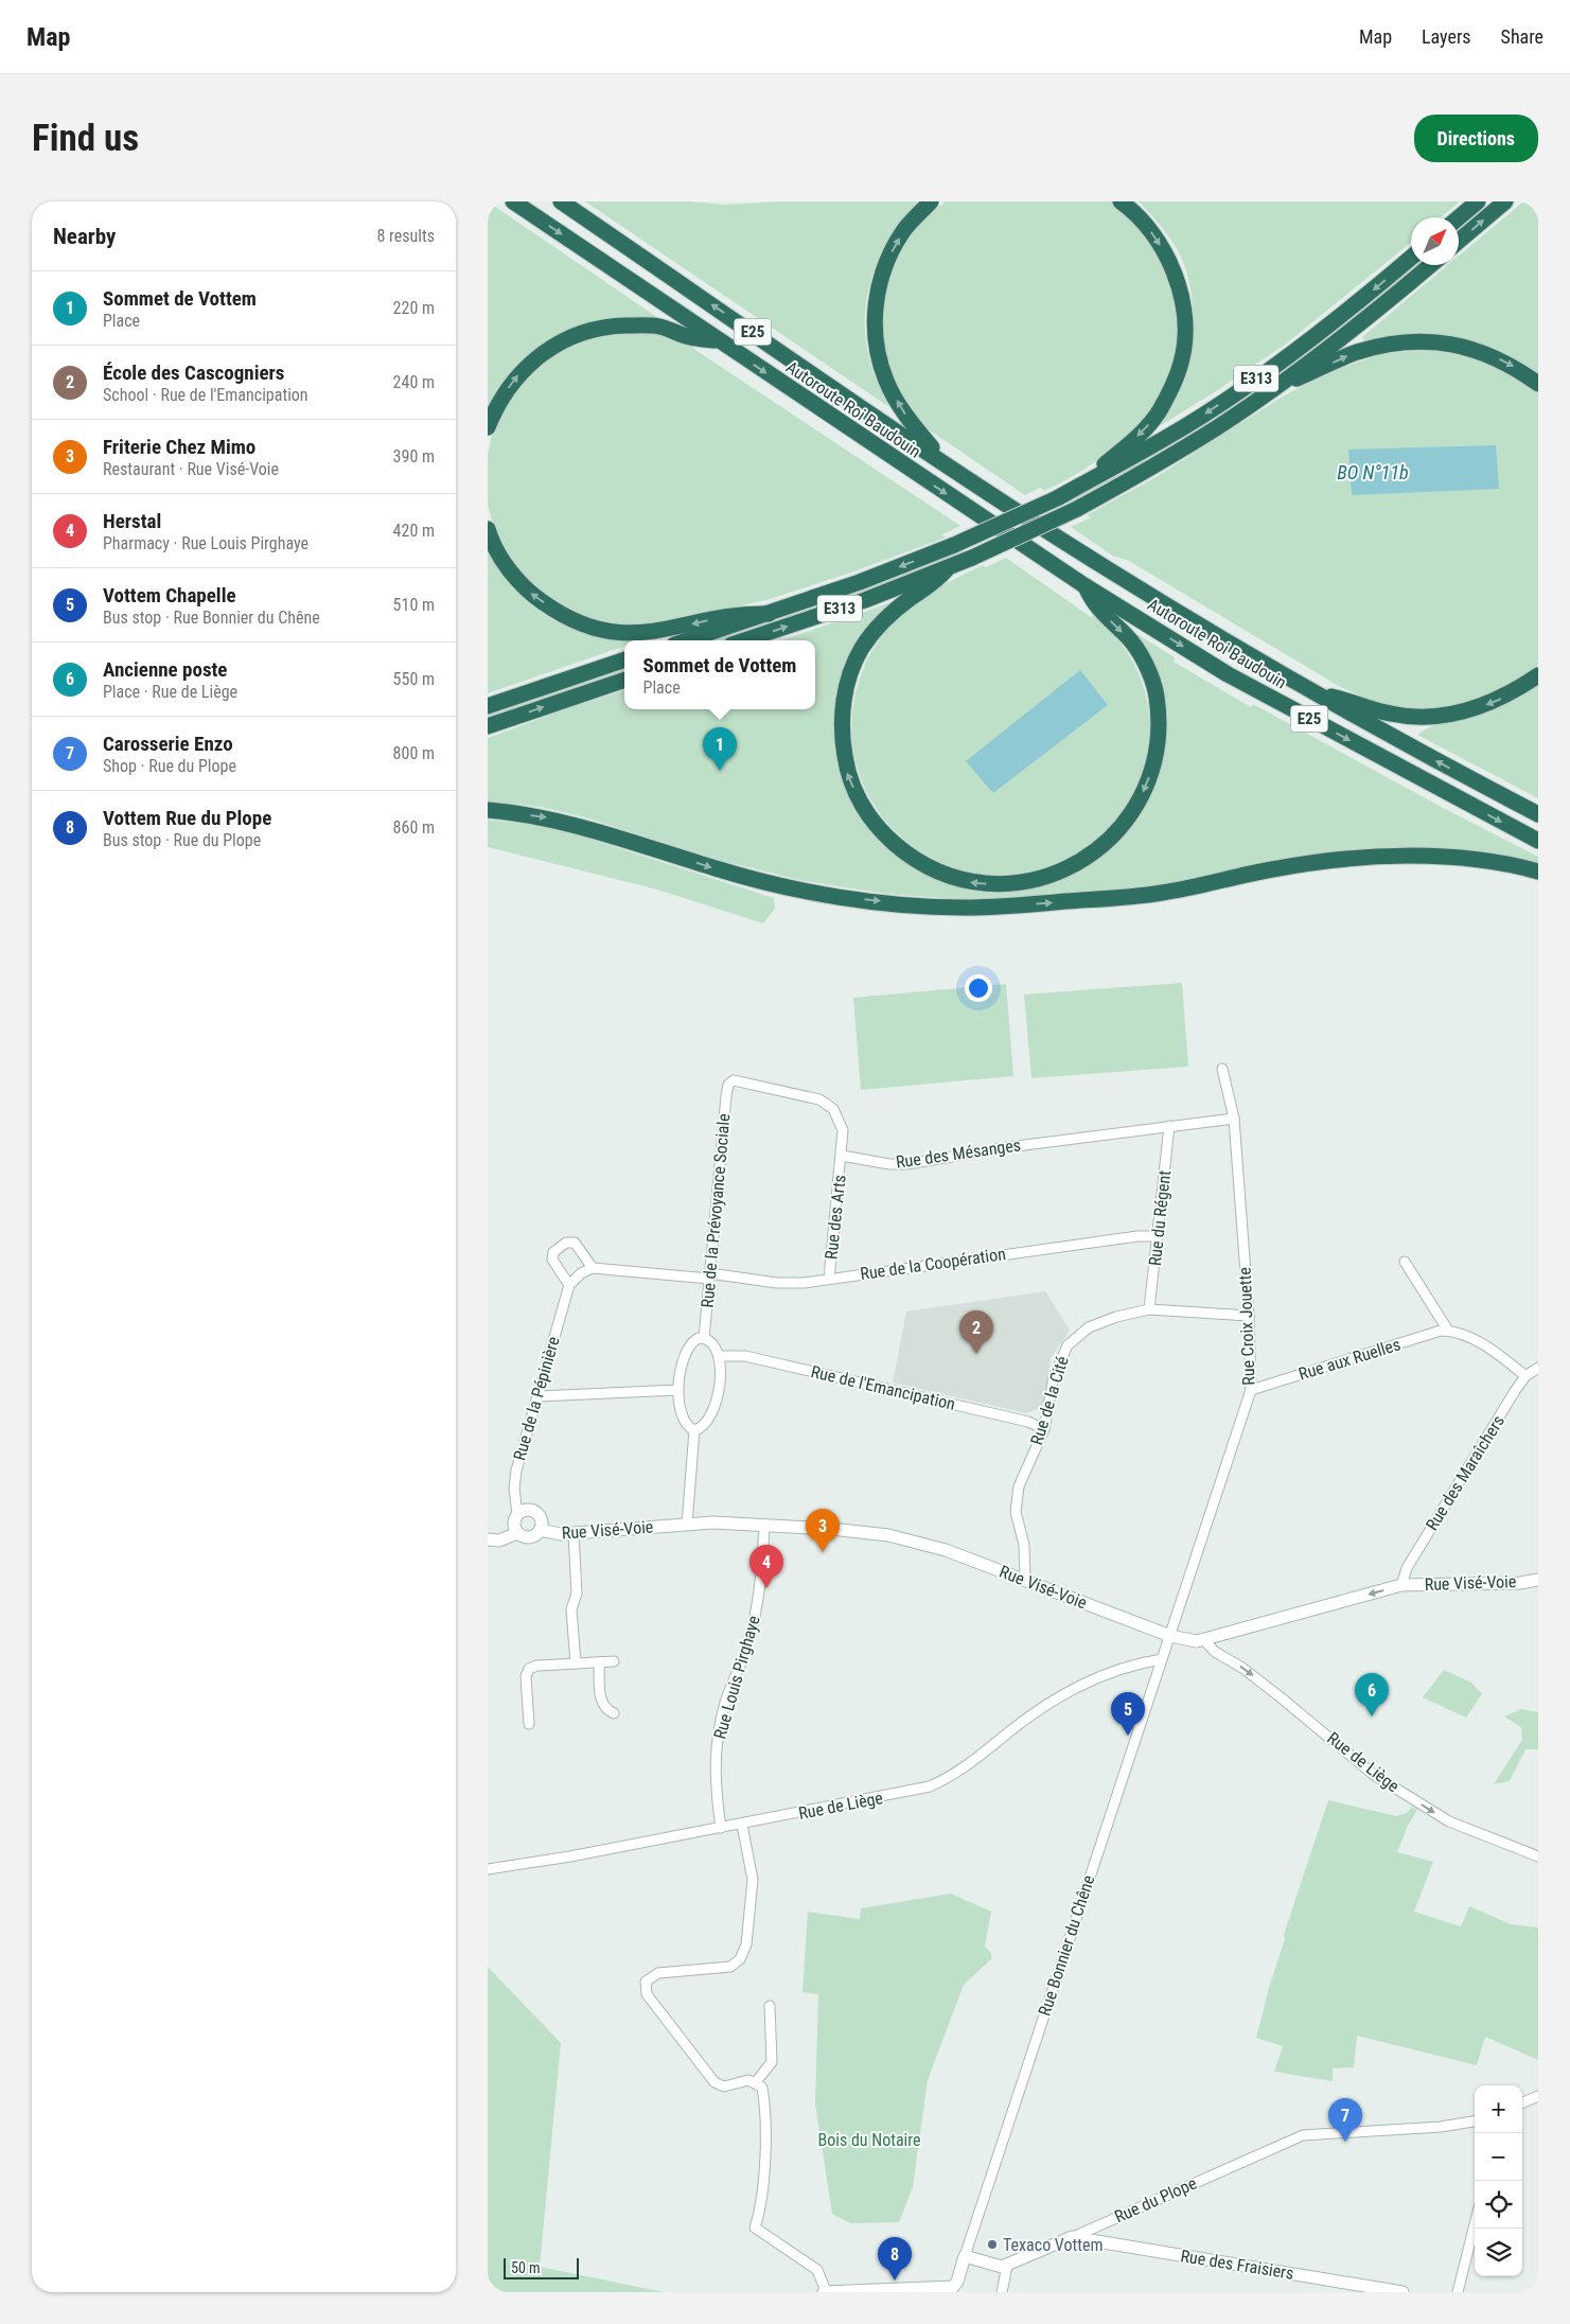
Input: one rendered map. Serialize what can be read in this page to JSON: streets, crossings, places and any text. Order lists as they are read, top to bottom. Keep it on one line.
{"streets":{"highway":["E25","E313","Autoroute Roi Baudouin"],"street":["Rue des Mésanges","Rue de la Prévoyance Sociale","Rue des Arts","Rue du Régent","Rue de la Coopération","Rue Croix Jouette","Rue aux Ruelles","Rue de l'Emancipation","Rue de la Pépinière","Rue de la Cité","Rue des Maraîchers","Rue Visé-Voie","Rue Louis Pirghaye","Rue de Liège","Rue Bonnier du Chêne","Rue du Plope","Rue des Fraisiers"]},"crossings":[["E25","Autoroute Roi Baudouin"],["Rue des Mésanges","Rue de la Prévoyance Sociale"],["Rue des Mésanges","Rue des Arts"],["Rue des Mésanges","Rue du Régent"],["Rue des Mésanges","Rue Croix Jouette"],["Rue de la Prévoyance Sociale","Rue des Arts"],["Rue de la Prévoyance Sociale","Rue de la Coopération"],["Rue des Arts","Rue de la Coopération"],["Rue du Régent","Rue de la Coopération"],["Rue du Régent","Rue de la Cité"],["Rue Croix Jouette","Rue aux Ruelles"],["Rue Croix Jouette","Rue de la Cité"],["Rue Croix Jouette","Rue Visé-Voie"],["Rue Croix Jouette","Rue Bonnier du Chêne"],["Rue de l'Emancipation","Rue de la Cité"],["Rue de la Pépinière","Rue Visé-Voie"],["Rue de la Cité","Rue Visé-Voie"],["Rue des Maraîchers","Rue Visé-Voie"],["Rue Visé-Voie","Rue Louis Pirghaye"],["Rue Visé-Voie","Rue de Liège"],["Rue Visé-Voie","Rue Bonnier du Chêne"],["Rue Louis Pirghaye","Rue de Liège"],["Rue de Liège","Rue Bonnier du Chêne"],["Rue du Plope","Rue des Fraisiers"]],"one_way":["Rue de Liège"],"water":["BO N°11b"],"parks":["Bois du Notaire"],"places":["Texaco Vottem"],"scale_bar":"50 m","north":"top right","page":{"header":"Map","nav":["Map","Layers","Share"],"buttons":"Directions","title":"Find us","heading":["Nearby","8 results"],"list":[{"mark":"1","name":"Sommet de Vottem","note":"Place","value":"220 m"},{"mark":"2","name":"École des Cascogniers","note":"School · Rue de l'Emancipation","value":"240 m"},{"mark":"3","name":"Friterie Chez Mimo","note":"Restaurant · Rue Visé-Voie","value":"390 m"},{"mark":"4","name":"Herstal","note":"Pharmacy · Rue Louis Pirghaye","value":"420 m"},{"mark":"5","name":"Vottem Chapelle","note":"Bus stop · Rue Bonnier du Chêne","value":"510 m"},{"mark":"6","name":"Ancienne poste","note":"Place · Rue de Liège","value":"550 m"},{"mark":"7","name":"Carosserie Enzo","note":"Shop · Rue du Plope","value":"800 m"},{"mark":"8","name":"Vottem Rue du Plope","note":"Bus stop · Rue du Plope","value":"860 m"}],"popup":["Sommet de Vottem","Place"],"pins":["1","2","3","4","6","5","7","8"],"map_buttons":["+","−"],"scale":"50 m"}}
